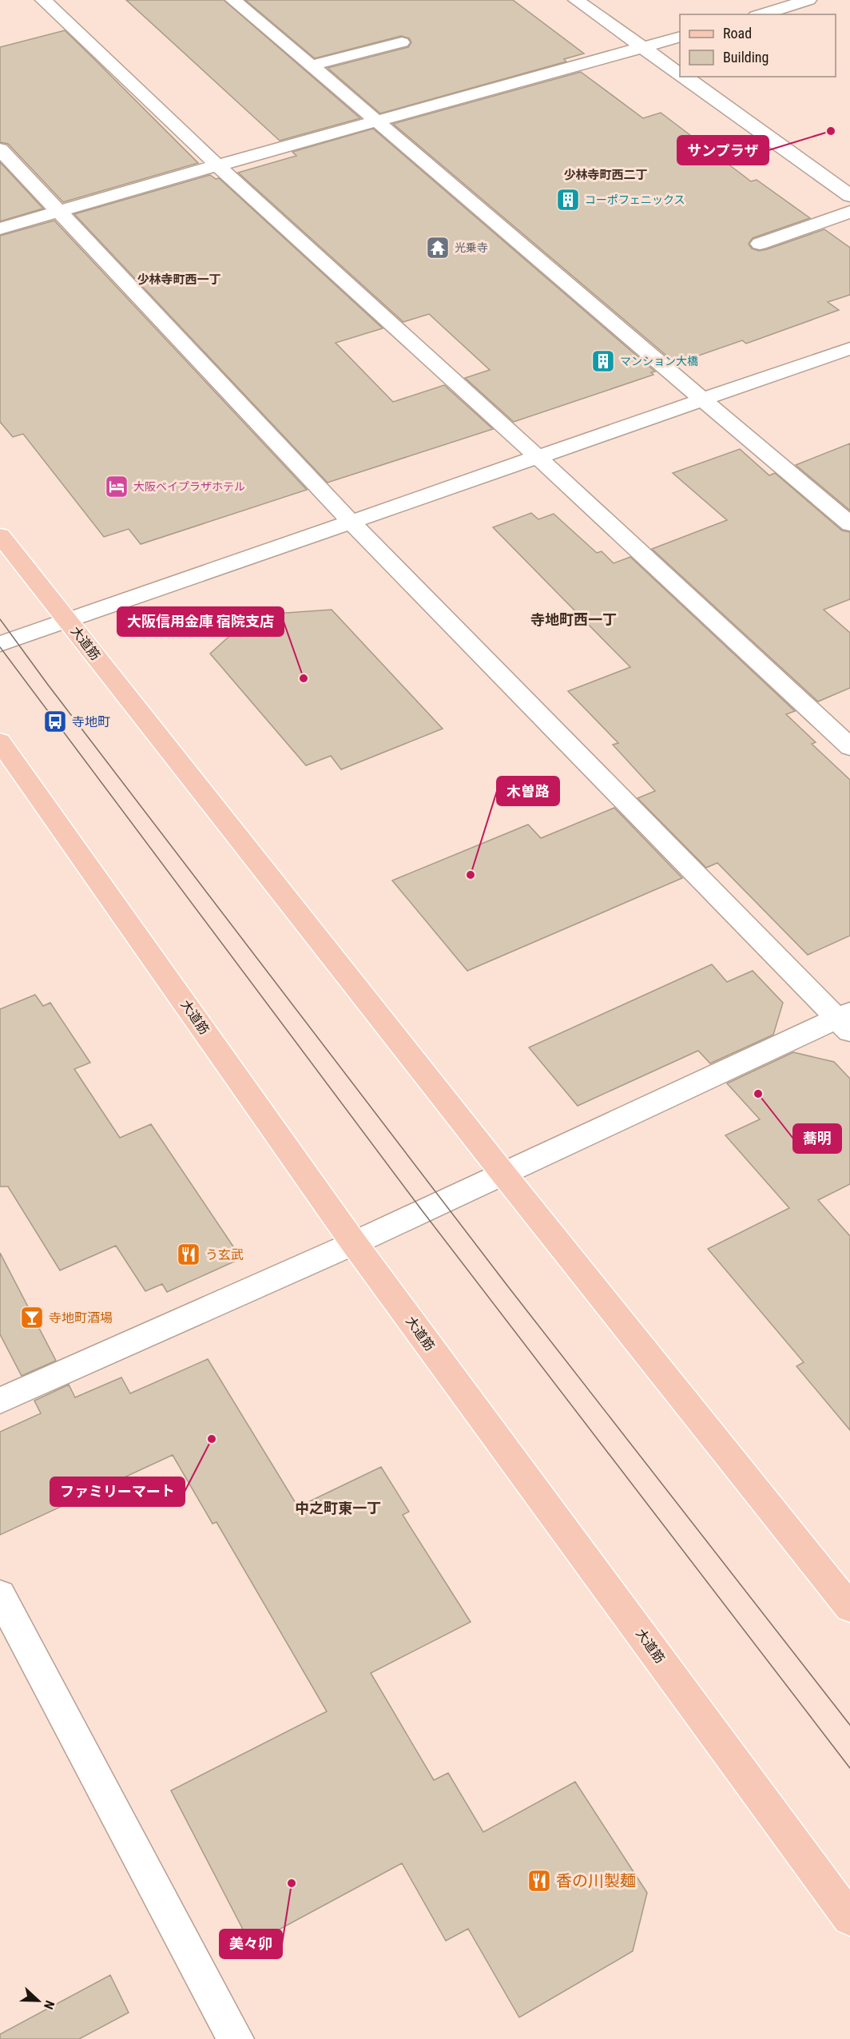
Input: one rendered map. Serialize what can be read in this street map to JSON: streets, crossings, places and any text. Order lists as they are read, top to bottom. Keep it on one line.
{"streets":{"main road":["大道筋"]},"districts":["少林寺町西二丁","少林寺町西一丁","寺地町西一丁","中之町東一丁"],"places":{"other":["サンプラザ","大阪信用金庫 宿院支店","木曽路","蕎明","ファミリーマート","美々卯"],"building":["コーポフェニックス","マンション大橋"],"temple":["光乗寺"],"hotel":["大阪ベイプラザホテル"],"bus stop":["寺地町"],"restaurant":["う玄武","香の川製麺"],"bar":["寺地町酒場"]},"legend":["Road","Building"],"north":"right"}
